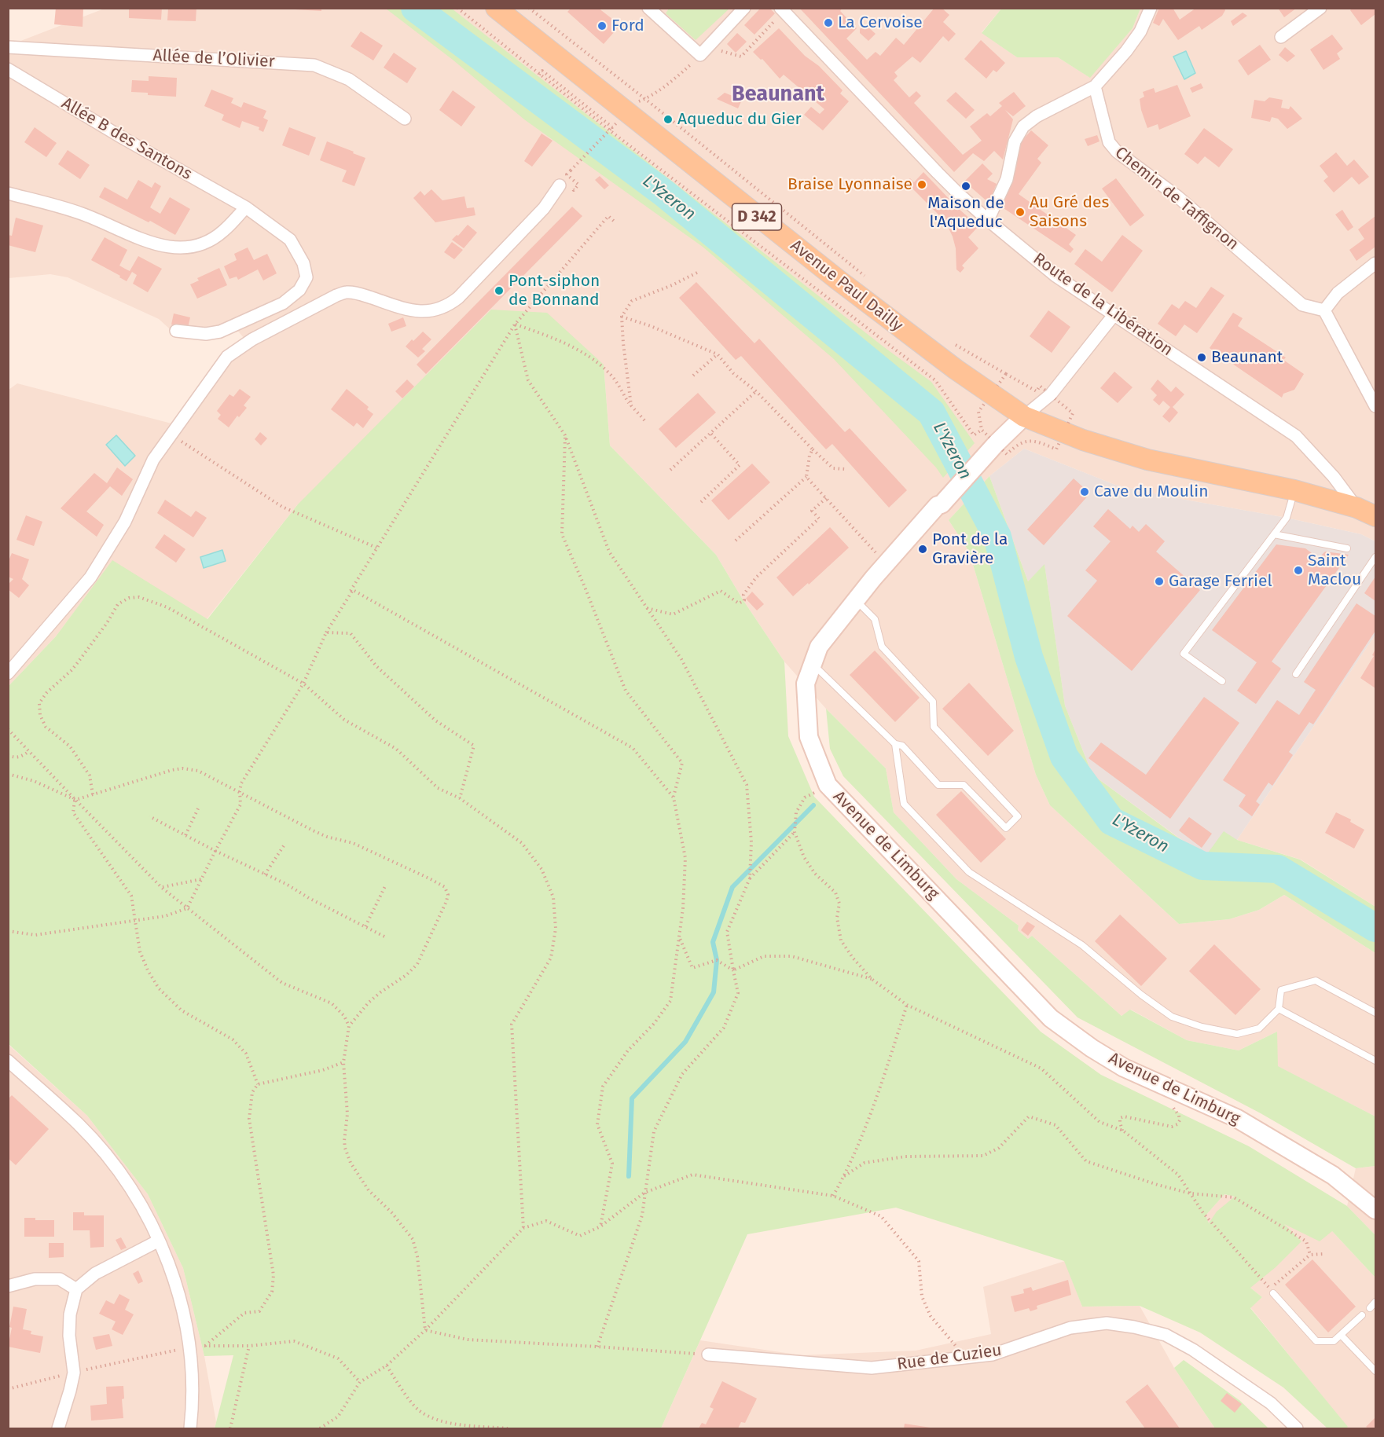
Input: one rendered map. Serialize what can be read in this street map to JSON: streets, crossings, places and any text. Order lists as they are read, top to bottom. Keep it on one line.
{"streets":{"main road":["D 342","Avenue Paul Dailly","Route de la Libération"],"street":["Allée de l’Olivier","Allée B des Santons","Chemin de Taffignon","Avenue de Limburg","Rue de Cuzieu"]},"crossings":[["Avenue Paul Dailly","Route de la Libération"],["Avenue Paul Dailly","Avenue de Limburg"],["Route de la Libération","Avenue de Limburg"]],"districts":["Beaunant"],"water":["L'Yzeron"],"places":["La Cervoise","Ford","Aqueduc du Gier","Braise Lyonnaise","Maison de l'Aqueduc","Au Gré des Saisons","Pont-siphon de Bonnand","Beaunant","Cave du Moulin","Pont de la Gravière","Saint Maclou","Garage Ferriel"]}
